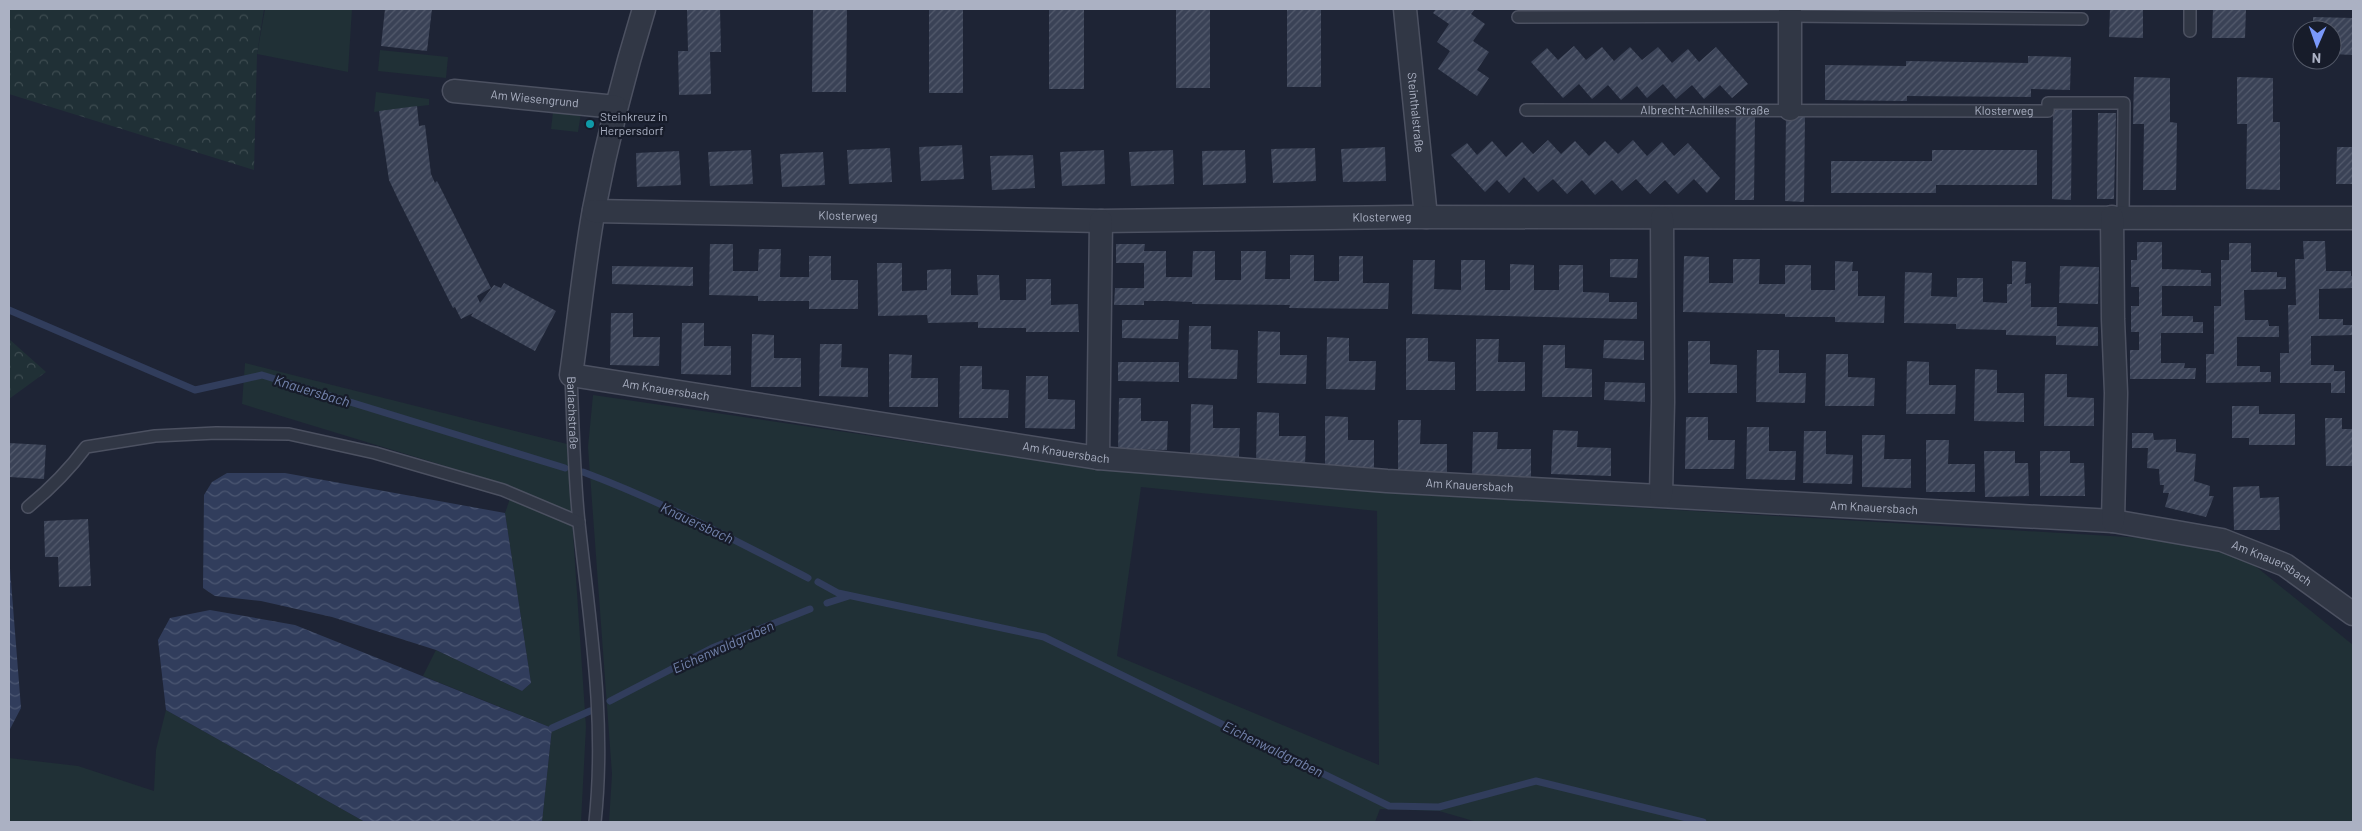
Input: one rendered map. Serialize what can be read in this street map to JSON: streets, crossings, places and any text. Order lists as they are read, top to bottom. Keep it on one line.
{"streets":{"street":["Am Wiesengrund","Klosterweg","Steinthalstraße","Am Knauersbach","Barlachstraße"],"lane":["Albrecht-Achilles-Straße"]},"crossings":[["Am Wiesengrund","Barlachstraße"],["Albrecht-Achilles-Straße","Klosterweg"],["Klosterweg","Steinthalstraße"],["Klosterweg","Am Knauersbach"],["Klosterweg","Barlachstraße"],["Am Knauersbach","Barlachstraße"]],"water":["Knauersbach","Eichenwaldgraben"],"places":["Steinkreuz in Herpersdorf"],"north":"bottom"}
